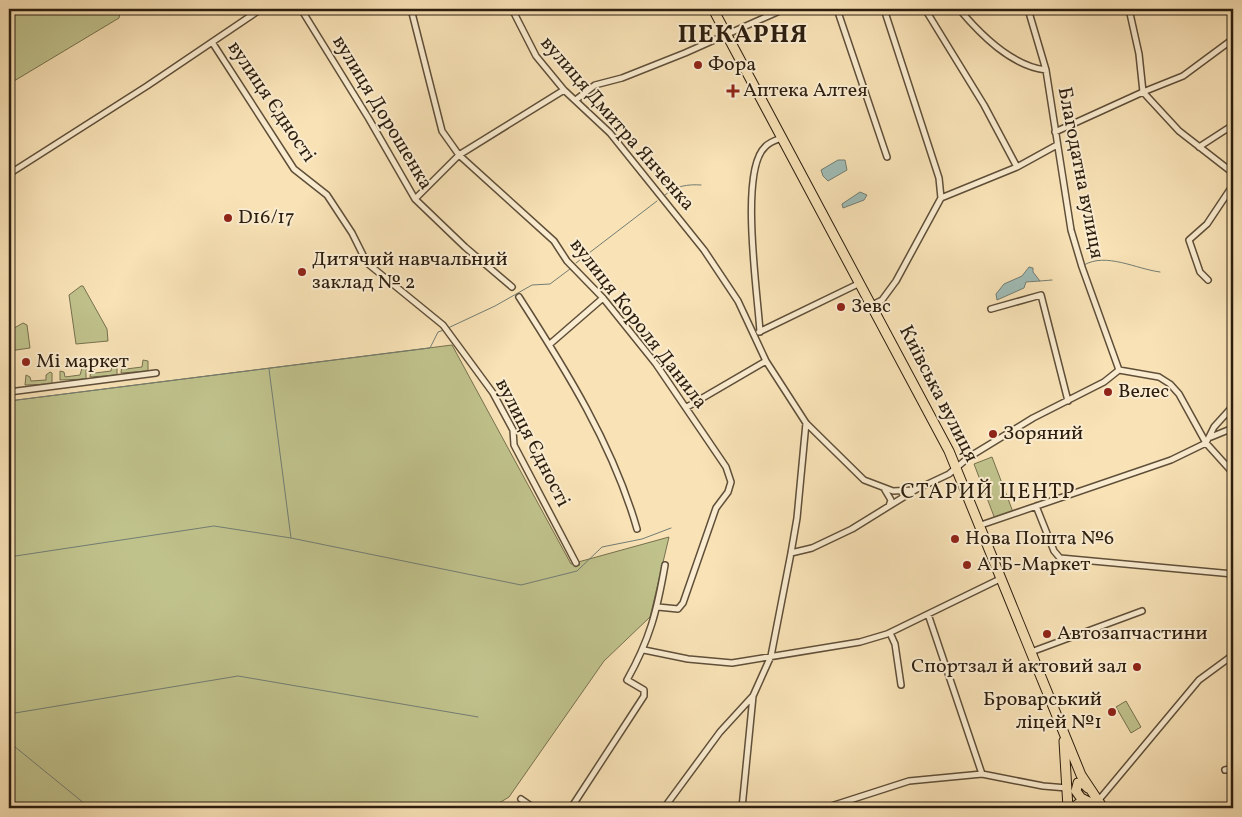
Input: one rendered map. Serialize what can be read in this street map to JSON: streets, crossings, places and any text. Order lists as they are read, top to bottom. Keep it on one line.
{"streets":{"main road":["Київська вулиця"],"street":["вулиця Єдності","вулиця Дорошенка","вулиця Дмитра Янченка","Благодатна вулиця","вулиця Короля Данила"]},"districts":["ПЕКАРНЯ","СТАРИЙ ЦЕНТР"],"places":{"other":["Фора","D16/17","Дитячий навчальний заклад № 2","Зевс","Мі маркет","Велес","Зоряний","Нова Пошта №6","АТБ-Маркет","Автозапчастини","Спортзал й актовий зал","Броварський ліцей №1"],"health":["Аптека Алтея"]}}
